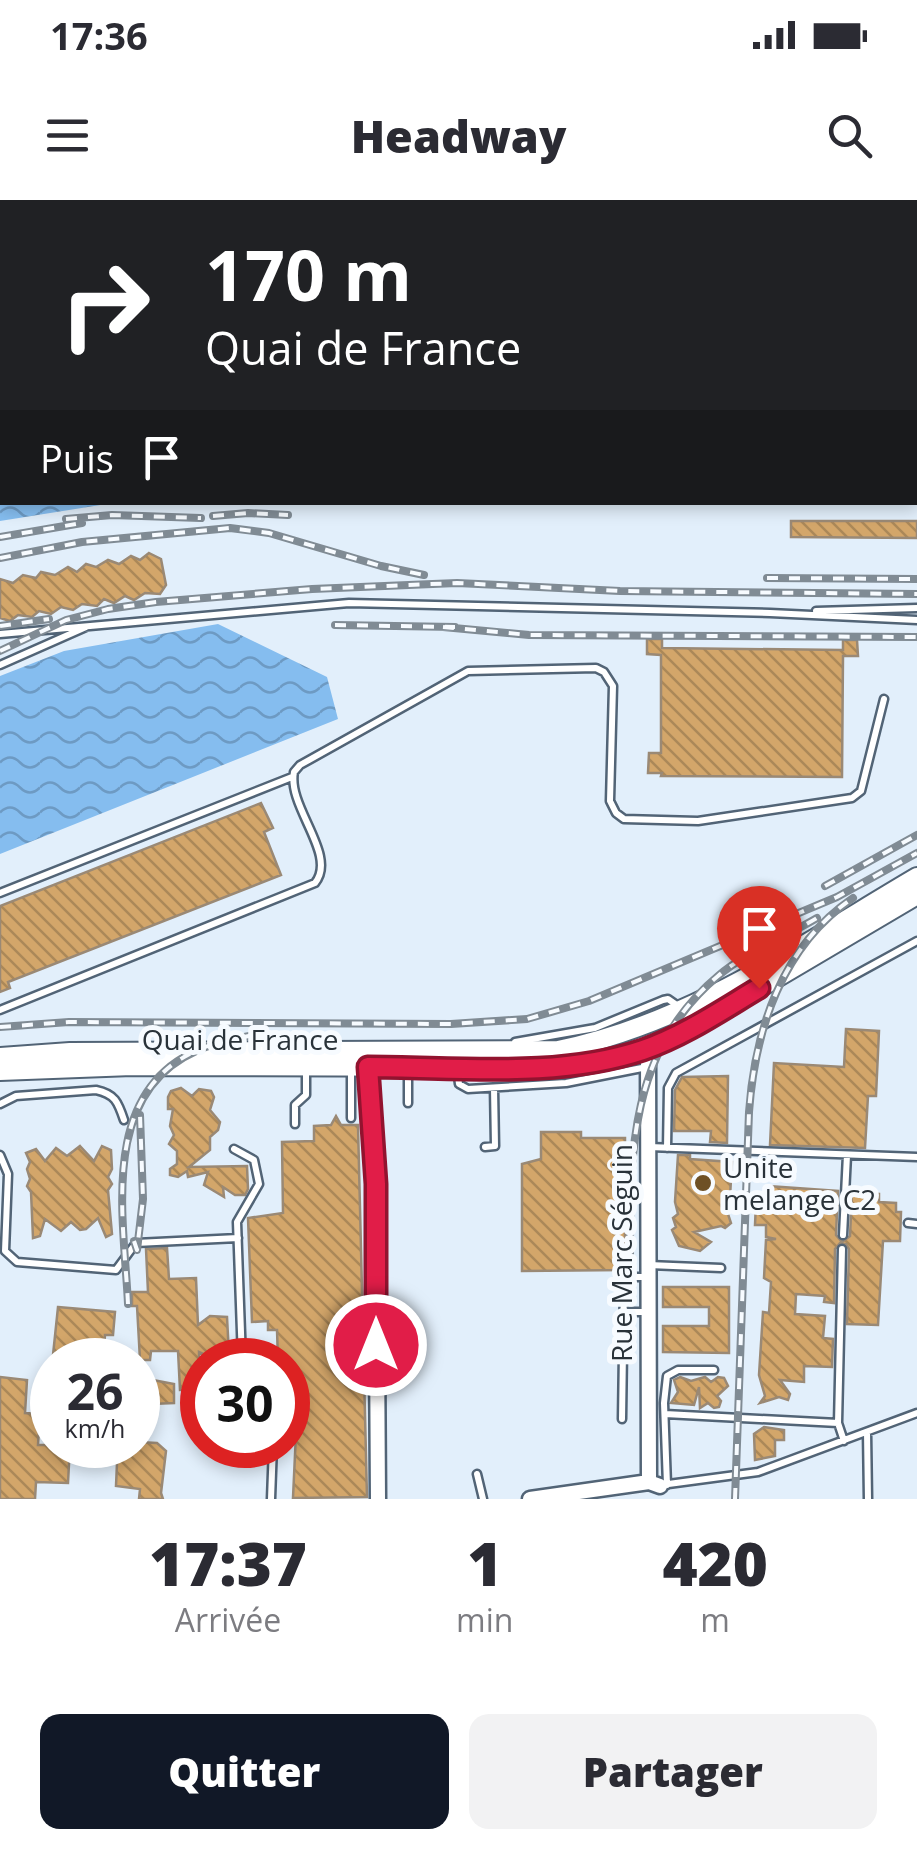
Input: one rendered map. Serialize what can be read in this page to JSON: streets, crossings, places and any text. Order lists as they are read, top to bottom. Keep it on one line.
{"streets":{"main road":["Quai de France"],"street":["Rue Marc Séguin"]},"crossings":[["Quai de France","Rue Marc Séguin"]],"places":["Unite melange C2"],"page":{"status":"17:36","header":"Headway","turn":["170 m","Quai de France"],"then":"Puis","speed":"26 km/h","limit":"30","eta":["17:37","Arrivée","1","min","420","m"],"buttons":["Quitter","Partager"]}}
